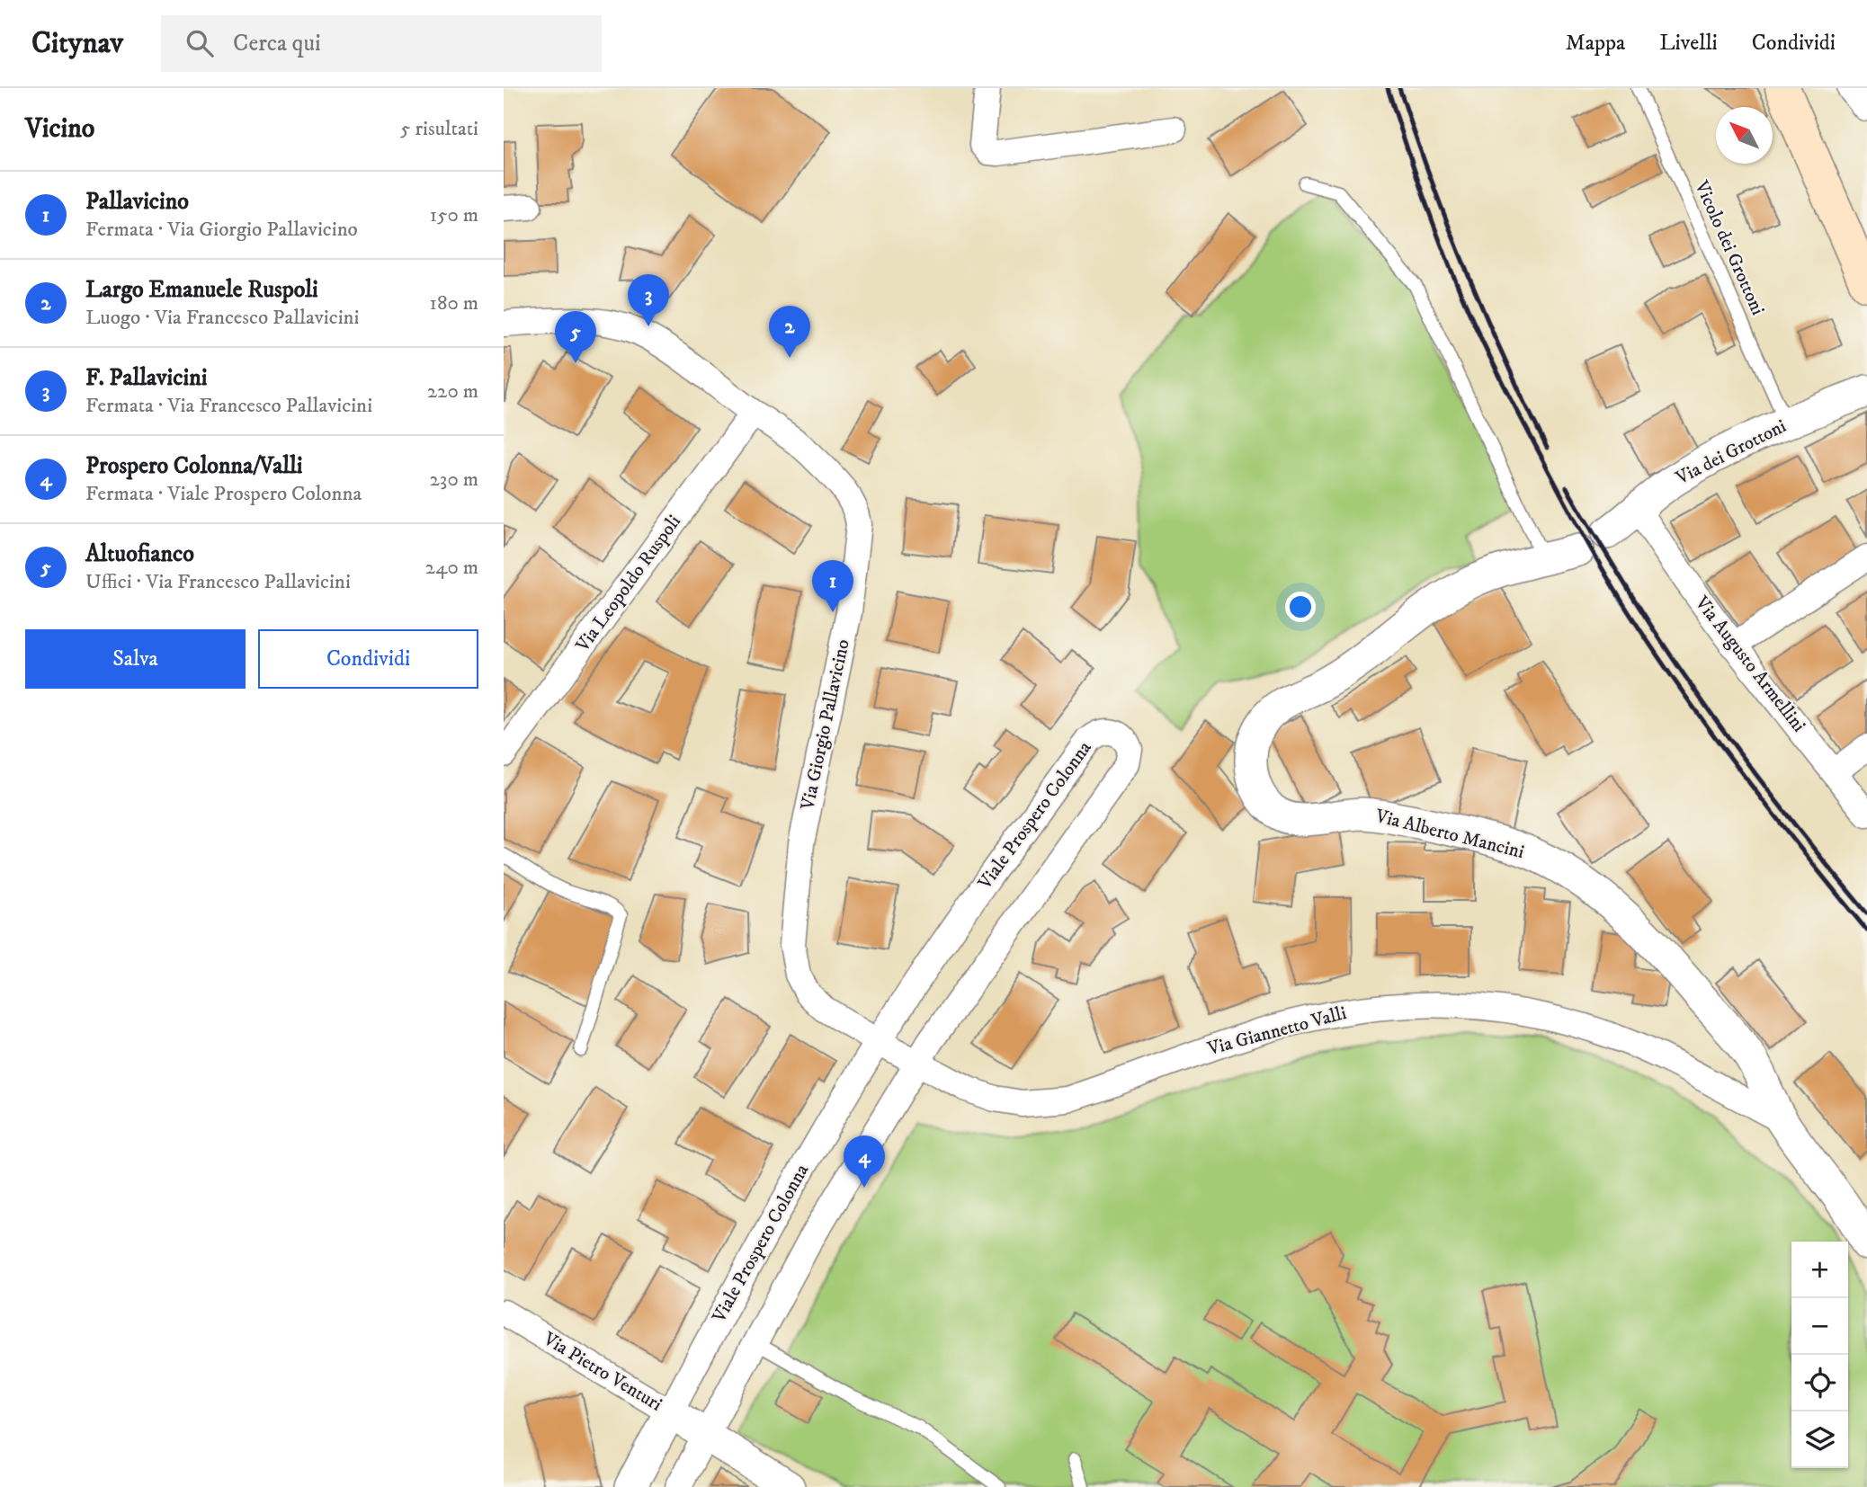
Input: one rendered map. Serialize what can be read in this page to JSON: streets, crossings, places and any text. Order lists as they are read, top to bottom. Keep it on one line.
{"streets":{"street":["Via dei Grottoni","Via Leopoldo Ruspoli","Via Augusto Armellini","Via Giorgio Pallavicino","Viale Prospero Colonna","Via Alberto Mancini","Via Giannetto Valli","Via Pietro Venturi"],"lane":["Vicolo dei Grottoni"]},"crossings":[["Vicolo dei Grottoni","Via dei Grottoni"],["Via dei Grottoni","Via Augusto Armellini"],["Via Leopoldo Ruspoli","Via Giorgio Pallavicino"],["Via Giorgio Pallavicino","Viale Prospero Colonna"],["Via Giorgio Pallavicino","Via Giannetto Valli"],["Viale Prospero Colonna","Via Giannetto Valli"],["Viale Prospero Colonna","Via Pietro Venturi"],["Via Alberto Mancini","Via Giannetto Valli"]],"north":"top left","page":{"header":"Citynav","search":"Cerca qui","nav":["Mappa","Livelli","Condividi"],"heading":["Vicino","5 risultati"],"list":[{"mark":"1","name":"Pallavicino","note":"Fermata · Via Giorgio Pallavicino","value":"150 m"},{"mark":"2","name":"Largo Emanuele Ruspoli","note":"Luogo · Via Francesco Pallavicini","value":"180 m"},{"mark":"3","name":"F. Pallavicini","note":"Fermata · Via Francesco Pallavicini","value":"220 m"},{"mark":"4","name":"Prospero Colonna/Valli","note":"Fermata · Viale Prospero Colonna","value":"230 m"},{"mark":"5","name":"Altuofianco","note":"Uffici · Via Francesco Pallavicini","value":"240 m"}],"pins":["3","2","5","1","4"],"buttons":["Salva","Condividi"],"map_buttons":["+","−"]}}
